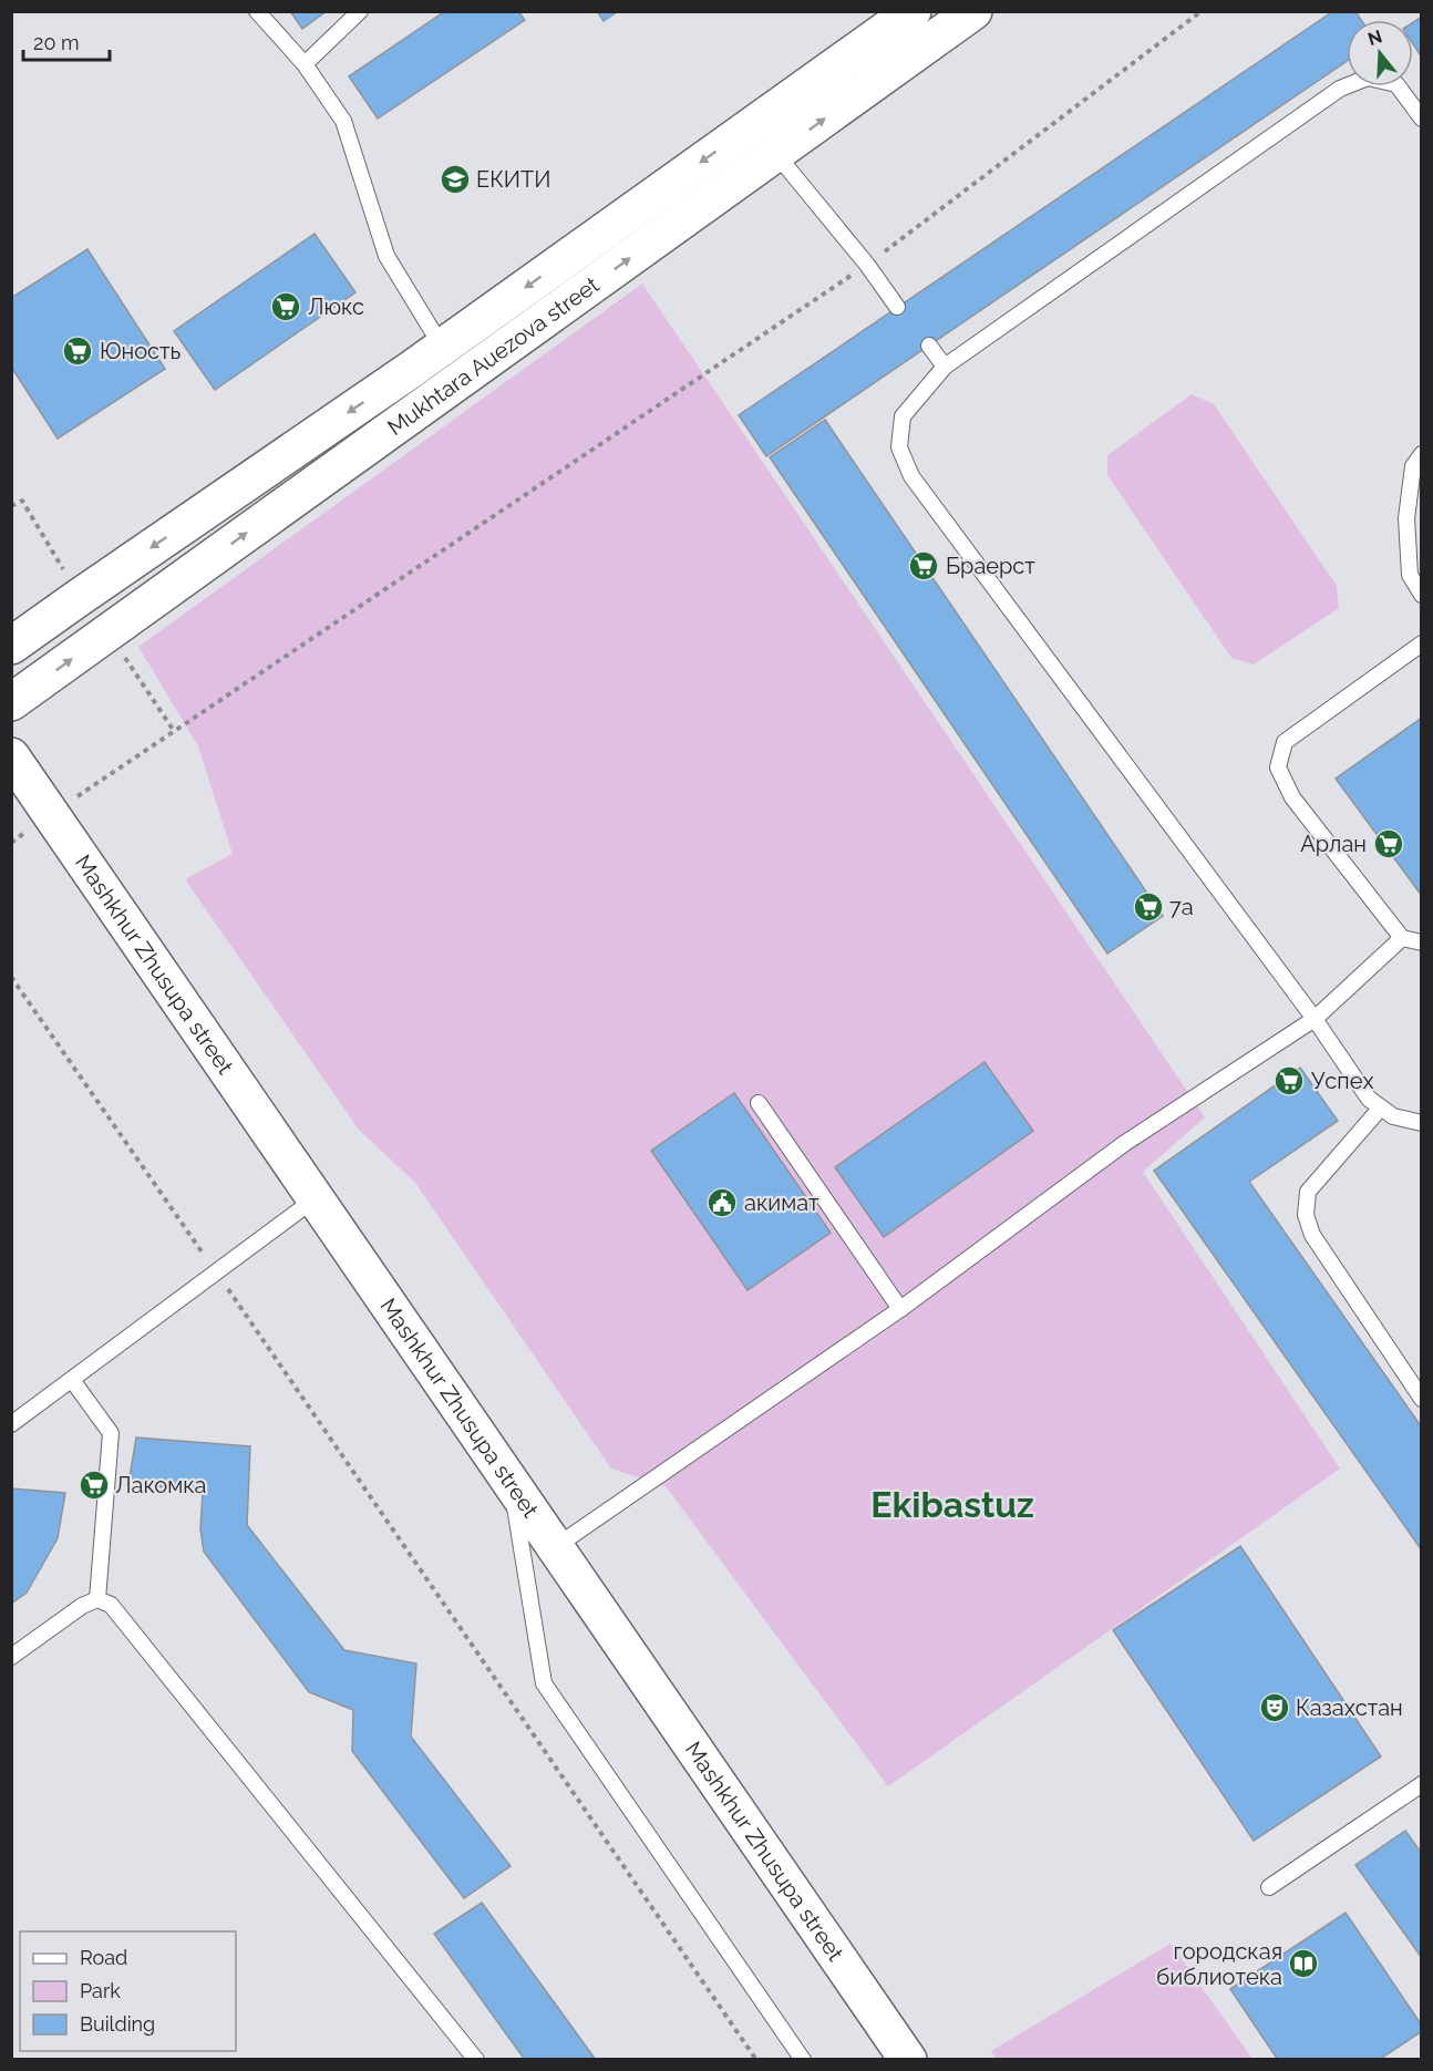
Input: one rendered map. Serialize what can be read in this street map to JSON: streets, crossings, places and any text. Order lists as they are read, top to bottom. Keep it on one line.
{"streets":{"street":["Mukhtara Auezova street","Mashkhur Zhusupa street"]},"districts":["Ekibastuz"],"places":{"school or university":["ЕКИТИ"],"supermarket":["Люкс","Юность","Браерст","Арлан","7а","Успех","Лакомка"],"public building":["акимат"],"theatre":["Казахстан"],"library":["городская библиотека"]},"legend":["Road","Park","Building"],"scale_bar":"20 m","north":"top"}
